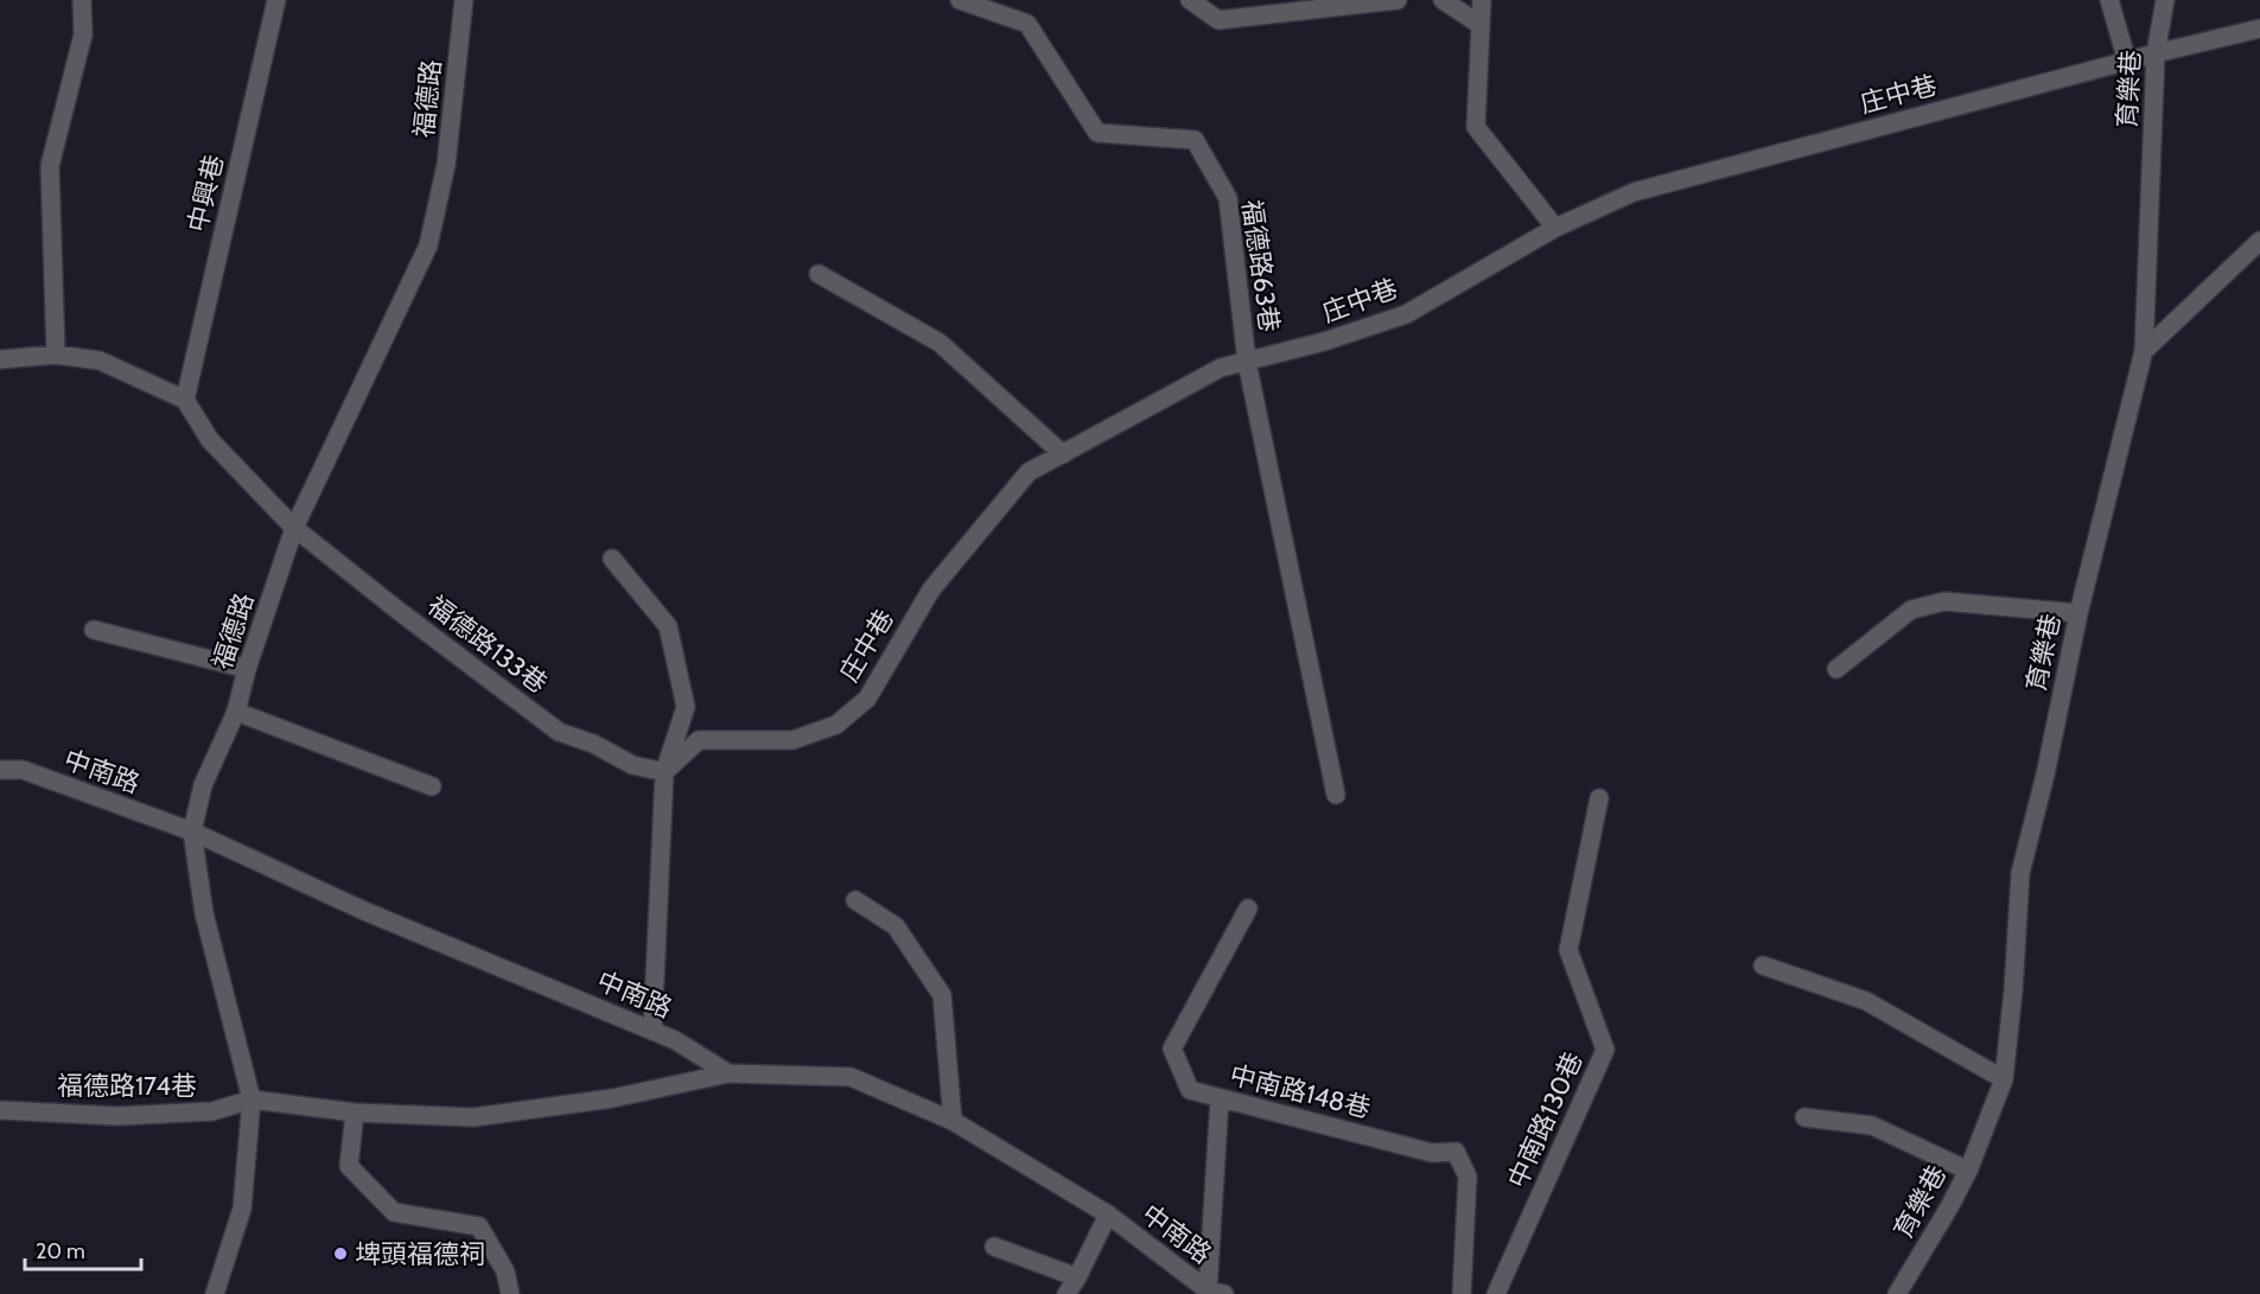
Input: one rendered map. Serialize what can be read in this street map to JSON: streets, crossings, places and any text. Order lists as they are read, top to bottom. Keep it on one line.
{"streets":{"street":["育樂巷","庄中巷","福德路","中興巷","福德路63巷","福德路133巷","中南路","福德路174巷","中南路148巷","中南路130巷"]},"crossings":[["育樂巷","庄中巷"],["庄中巷","福德路63巷"],["庄中巷","福德路133巷"],["福德路","福德路133巷"],["福德路","中南路"],["福德路","福德路174巷"]],"places":["埤頭福德祠"],"scale_bar":"20 m"}
